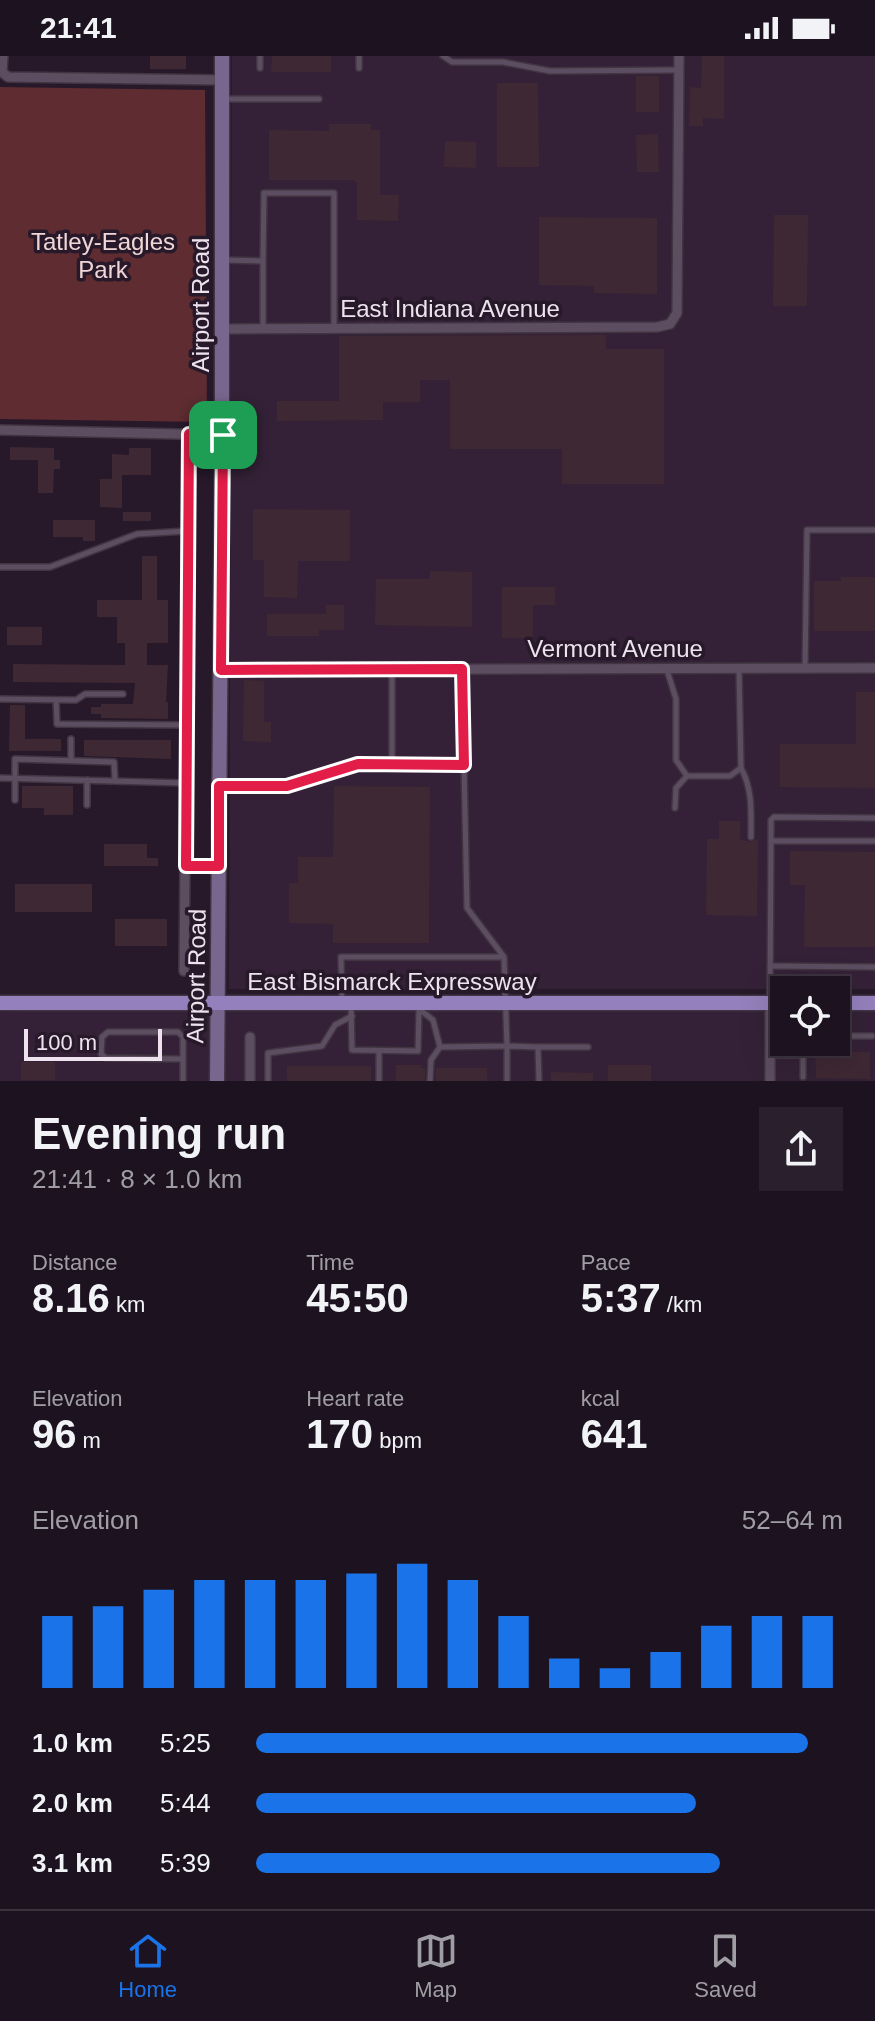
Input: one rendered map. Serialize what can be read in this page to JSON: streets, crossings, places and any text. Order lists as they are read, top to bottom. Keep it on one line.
{"streets":{"main road":["Airport Road","East Bismarck Expressway"],"street":["East Indiana Avenue","Vermont Avenue"]},"crossings":[["Airport Road","East Indiana Avenue"],["Airport Road","Vermont Avenue"],["Airport Road","East Bismarck Expressway"]],"parks":["Tatley-Eagles Park"],"scale_bar":"100 m","page":{"status":"21:41","scale":"100 m","heading":["Evening run","21:41 · 8 × 1.0 km"],"stats":[["Distance","8.16 km"],["Time","45:50"],["Pace","5:37 /km"],["Elevation","96 m"],["Heart rate","170 bpm"],["kcal","641"]],"chart":["Elevation","52–64 m"],"list":[{"name":"1.0 km","note":"5:25"},{"name":"2.0 km","note":"5:44"},{"name":"3.1 km","note":"5:39"}],"tabs":["Home","Map","Saved"]}}
